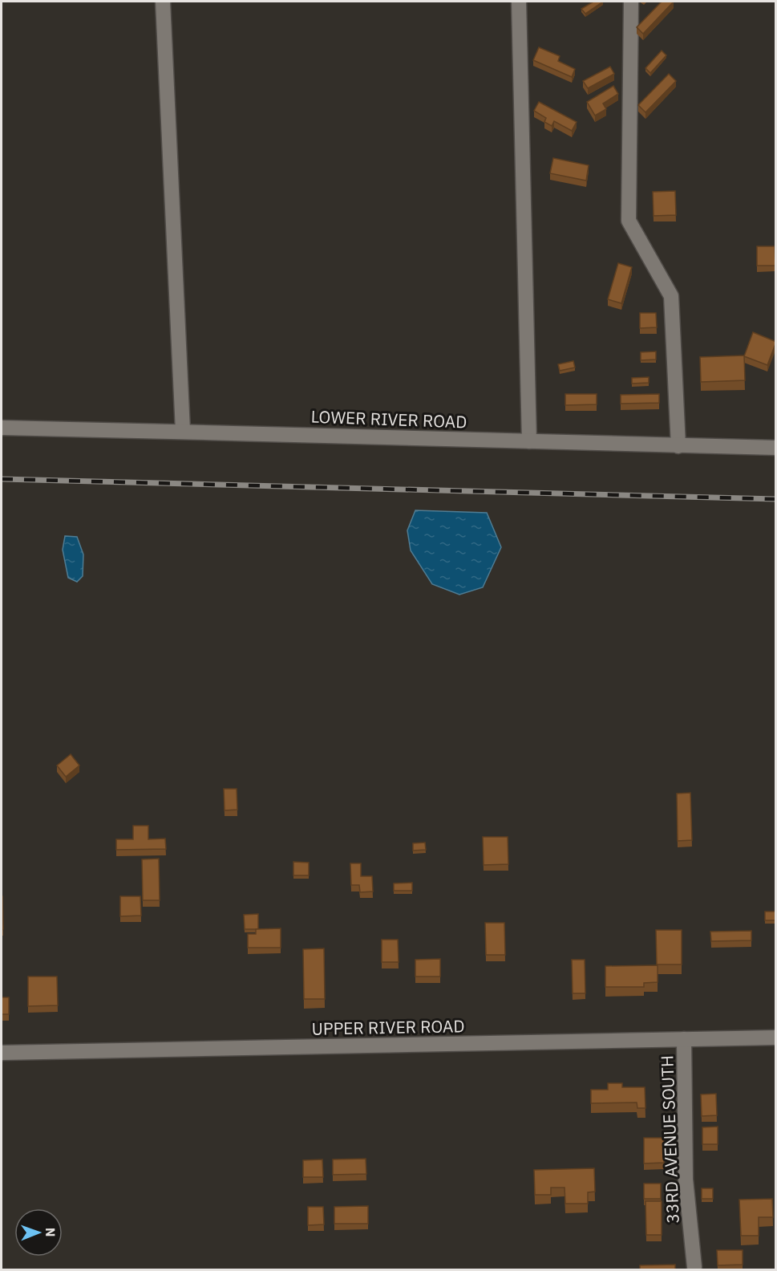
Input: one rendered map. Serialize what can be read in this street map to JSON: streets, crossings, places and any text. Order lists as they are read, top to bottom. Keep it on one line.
{"streets":{"street":["LOWER RIVER ROAD","UPPER RIVER ROAD","33RD AVENUE SOUTH"]},"crossings":[["UPPER RIVER ROAD","33RD AVENUE SOUTH"]],"north":"right"}
